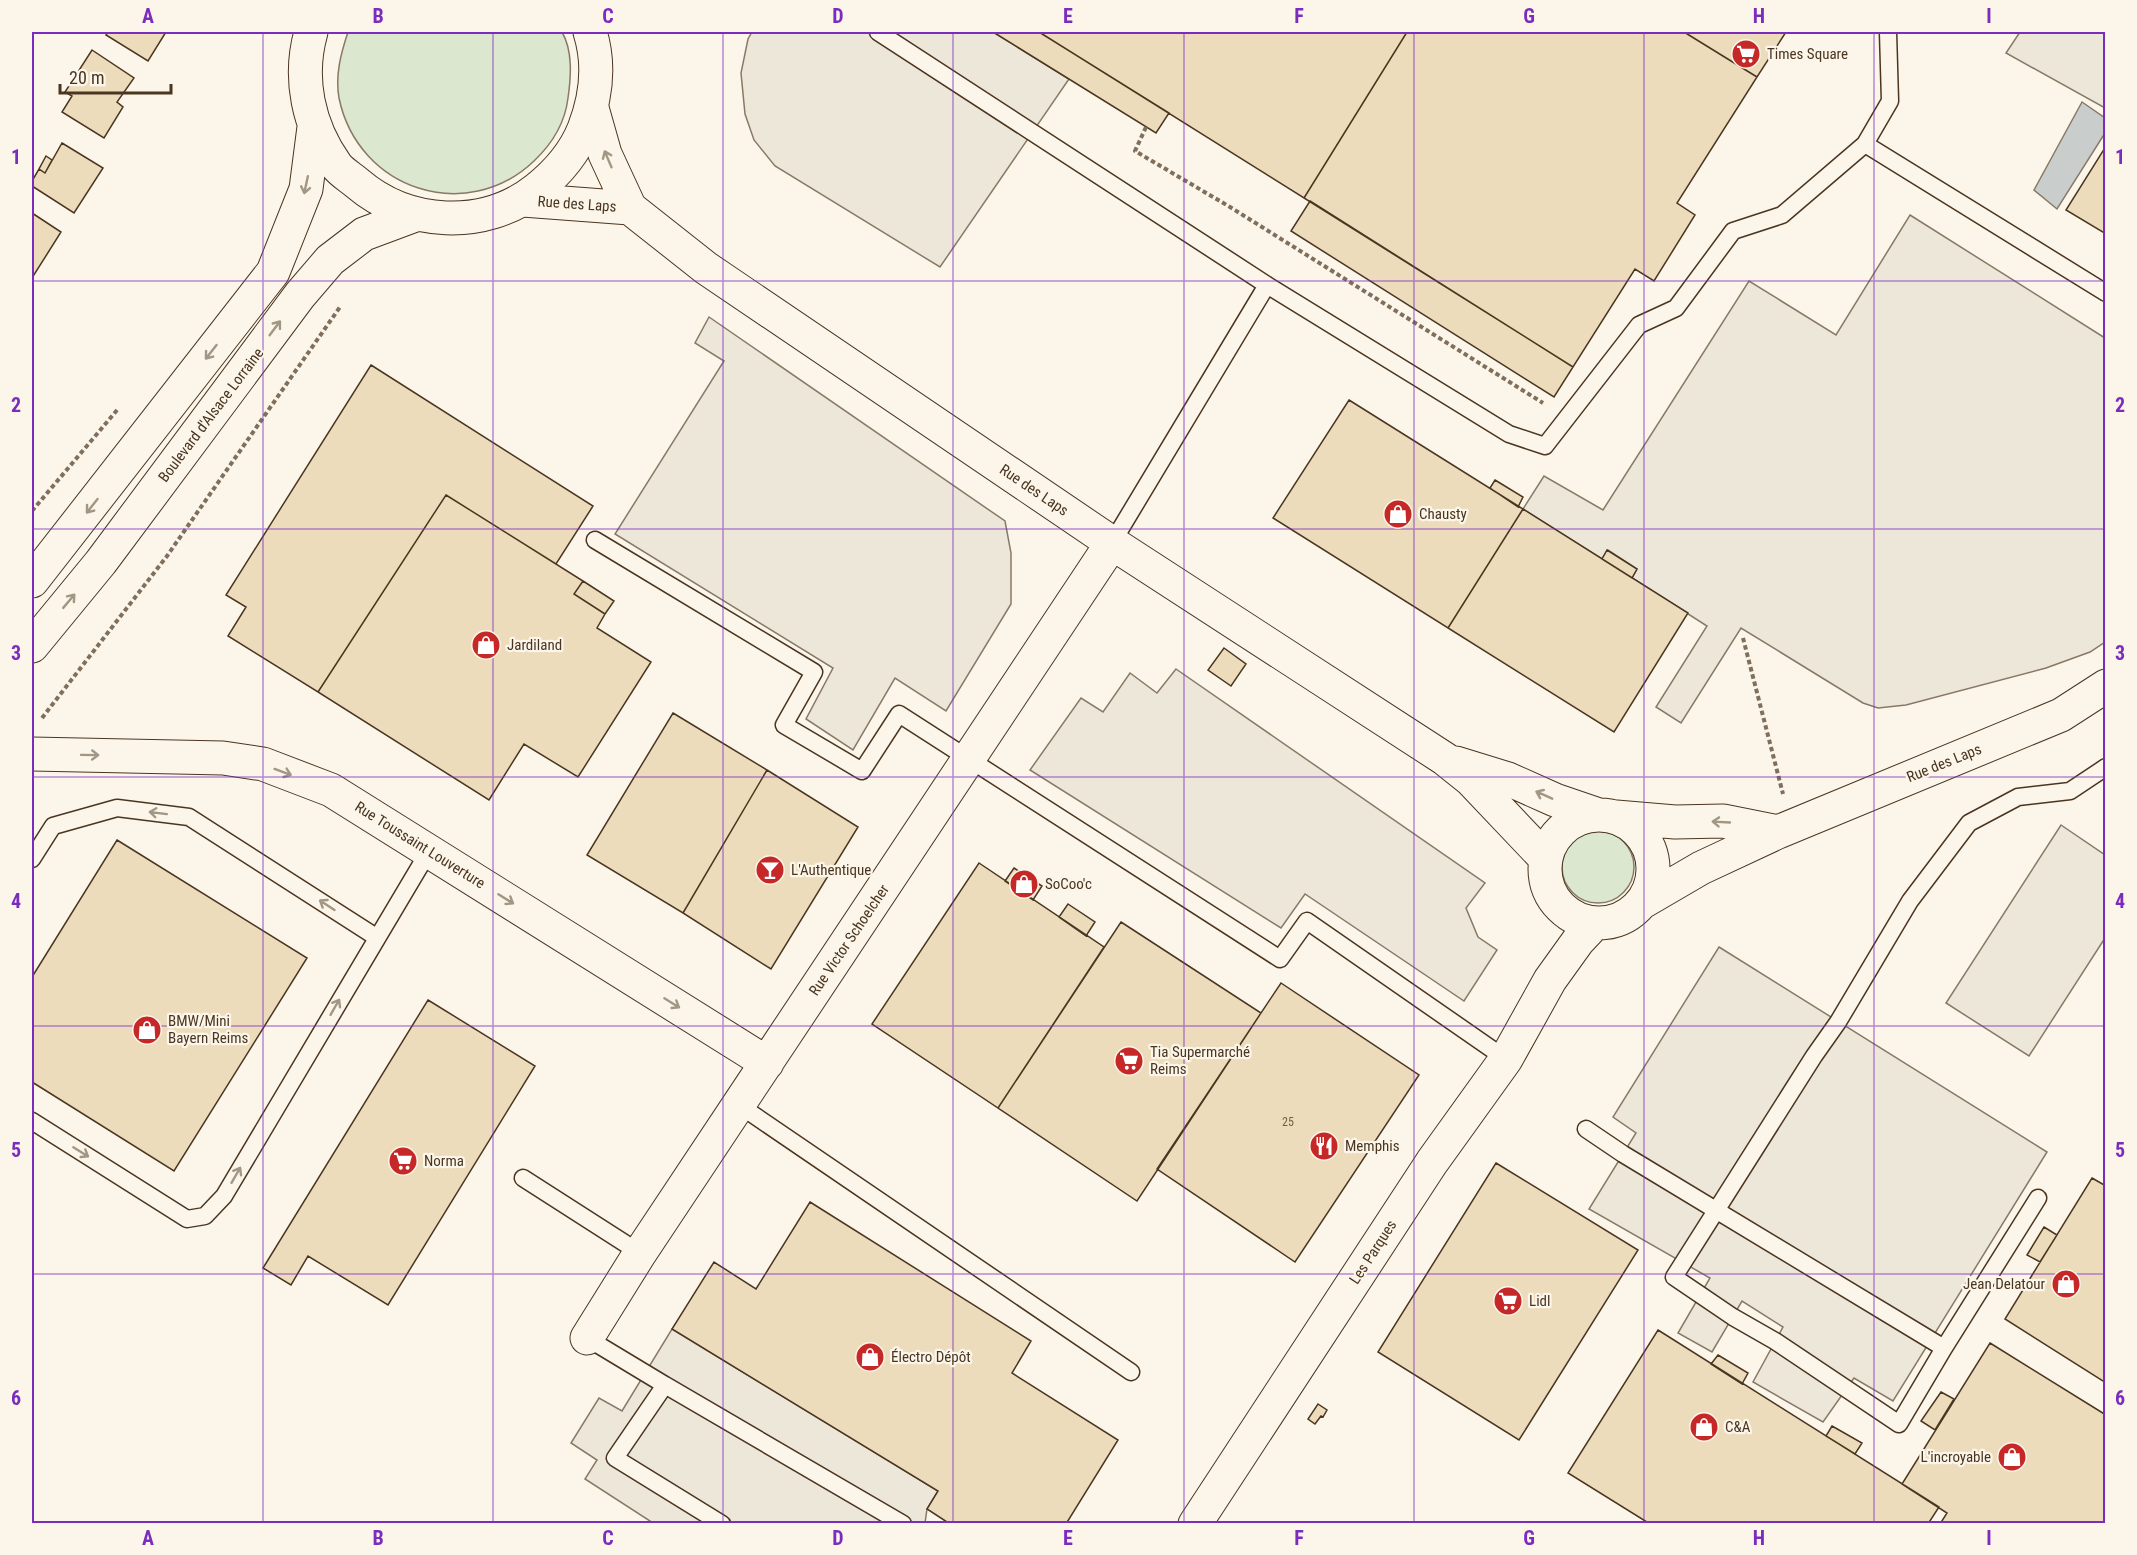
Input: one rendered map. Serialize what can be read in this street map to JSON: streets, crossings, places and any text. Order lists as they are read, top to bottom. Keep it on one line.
{"streets":{"street":["Rue des Laps","Boulevard d'Alsace Lorraine","Rue Toussaint Louverture","Rue Victor Schoelcher","Les Parques"]},"crossings":[["Rue des Laps","Rue Victor Schoelcher"],["Rue des Laps","Les Parques"],["Rue Toussaint Louverture","Rue Victor Schoelcher"]],"one_way":["Rue Toussaint Louverture"],"places":{"supermarket":["Times Square","Tia Supermarché Reims","Norma","Lidl"],"shop":["Chausty","Jardiland","SoCoo'c","BMW/Mini Bayern Reims","Jean Delatour","Électro Dépôt","C&A","L'incroyable"],"bar":["L'Authentique"],"restaurant":["Memphis"]},"house_numbers":["25"],"scale_bar":"20 m","grid":{"columns":["A","B","C","D","E","F","G","H","I"],"rows":["1","2","3","4","5","6"]}}
